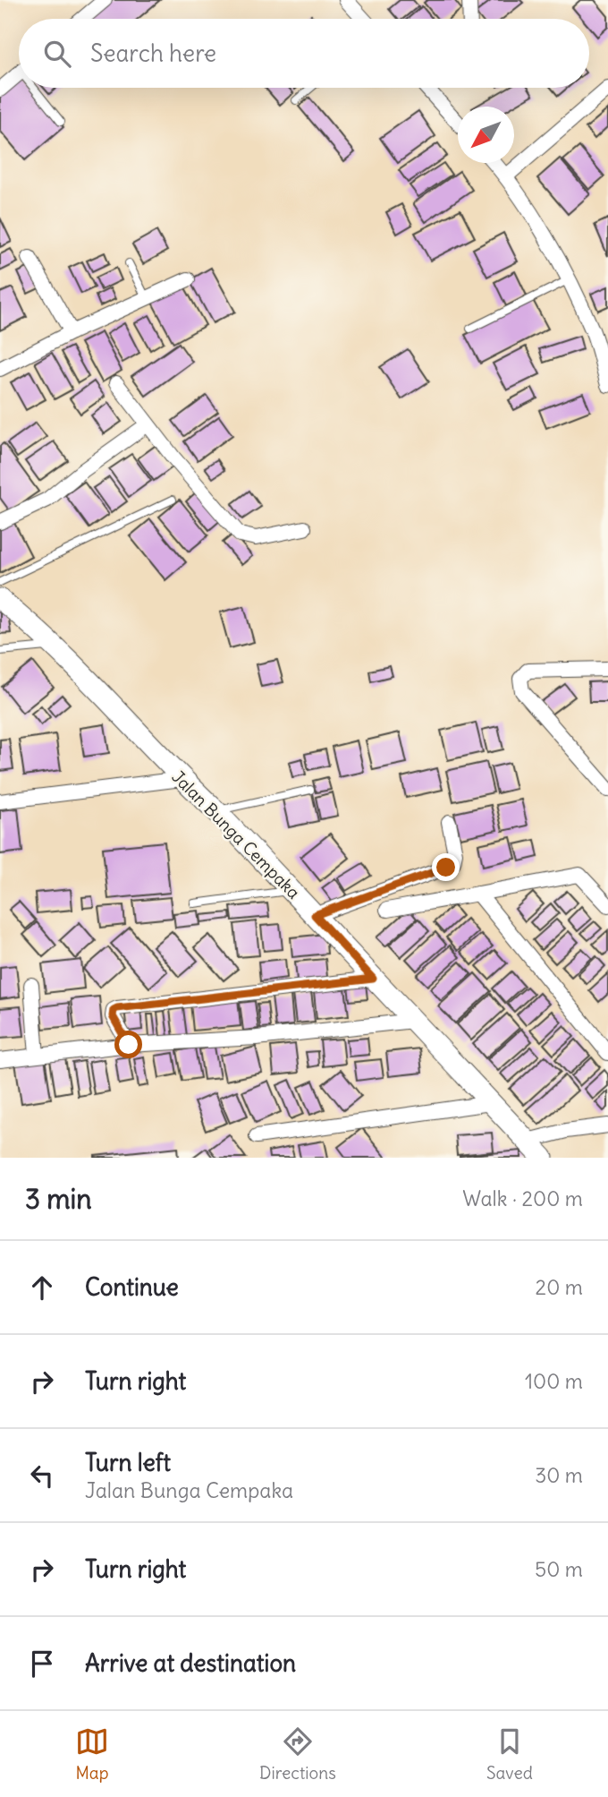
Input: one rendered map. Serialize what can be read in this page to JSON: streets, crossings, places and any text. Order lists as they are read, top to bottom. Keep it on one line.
{"streets":{"street":["Jalan Bunga Cempaka"]},"north":"bottom left","page":{"search":"Search here","heading":["3 min","Walk · 200 m"],"list":[["Continue","20 m"],["Turn right","100 m"],["Turn left","Jalan Bunga Cempaka","30 m"],["Turn right","50 m"],"Arrive at destination"],"nav":["Map","Directions","Saved"]}}
